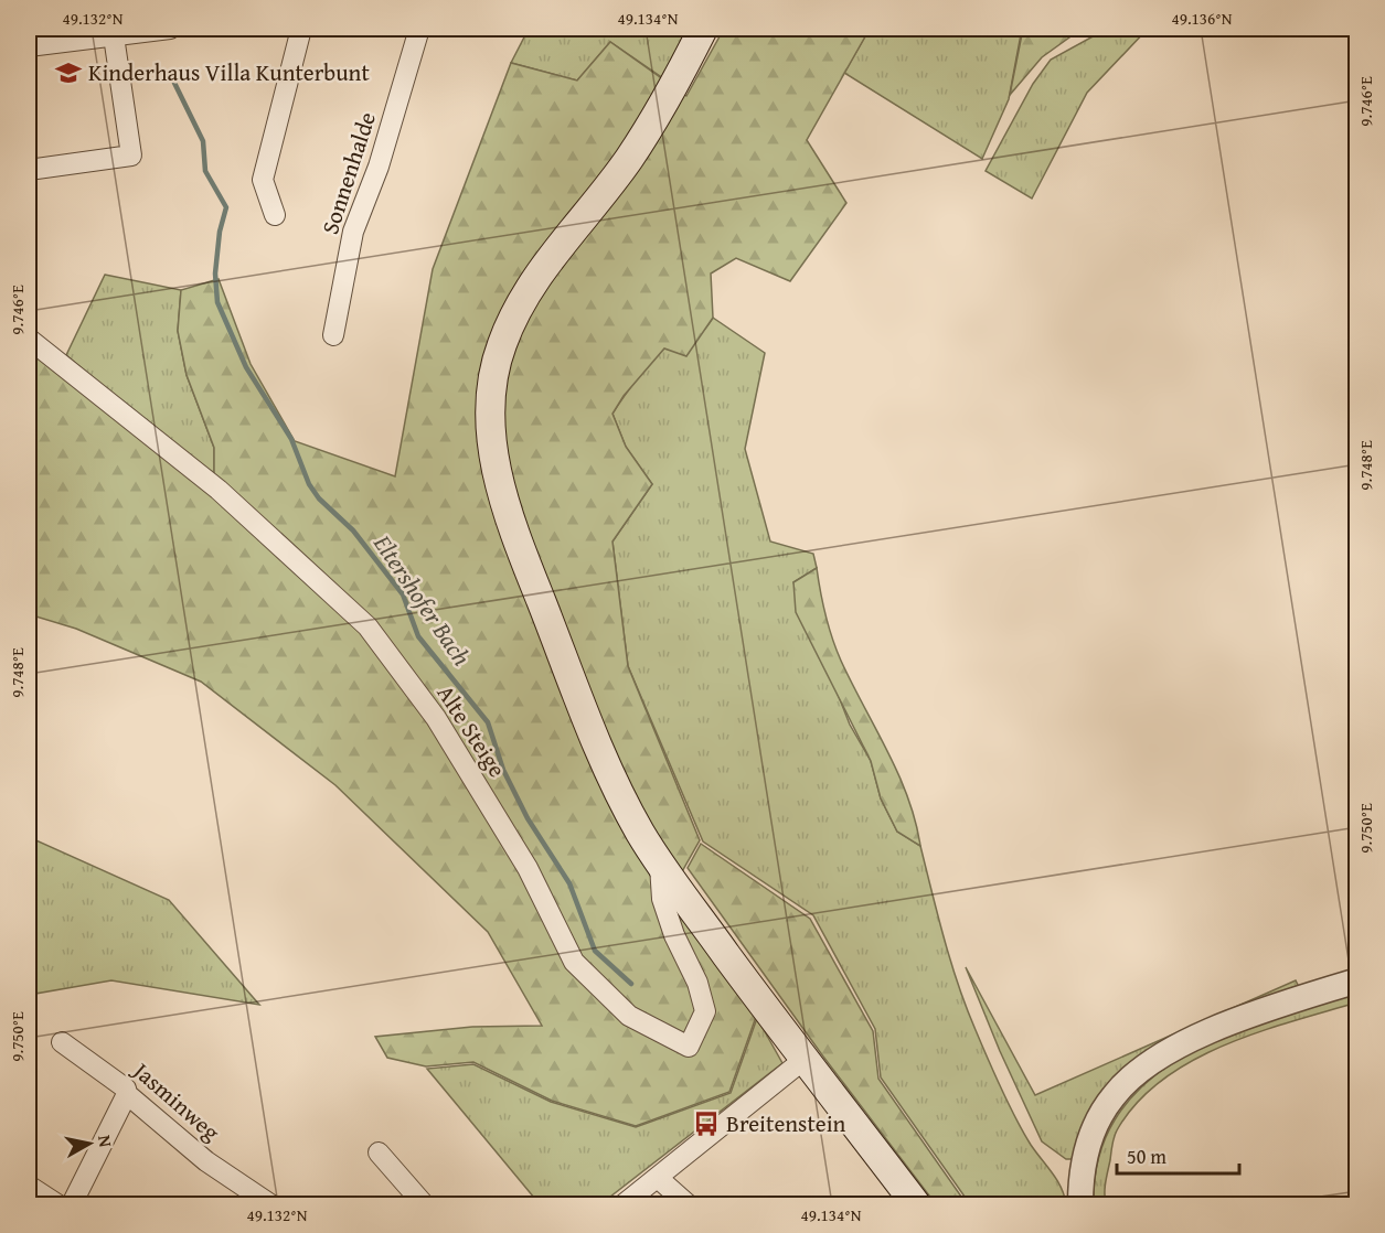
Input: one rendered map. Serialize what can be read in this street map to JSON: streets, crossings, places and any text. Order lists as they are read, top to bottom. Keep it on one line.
{"streets":{"street":["Sonnenhalde","Alte Steige","Jasminweg"]},"water":["Eltershofer Bach"],"places":{"school or university":["Kinderhaus Villa Kunterbunt"],"bus stop":["Breitenstein"]},"scale_bar":"50 m","north":"right","coordinates":["49.132°N","49.134°N","49.136°N","9.746°E","9.748°E","9.750°E"]}
